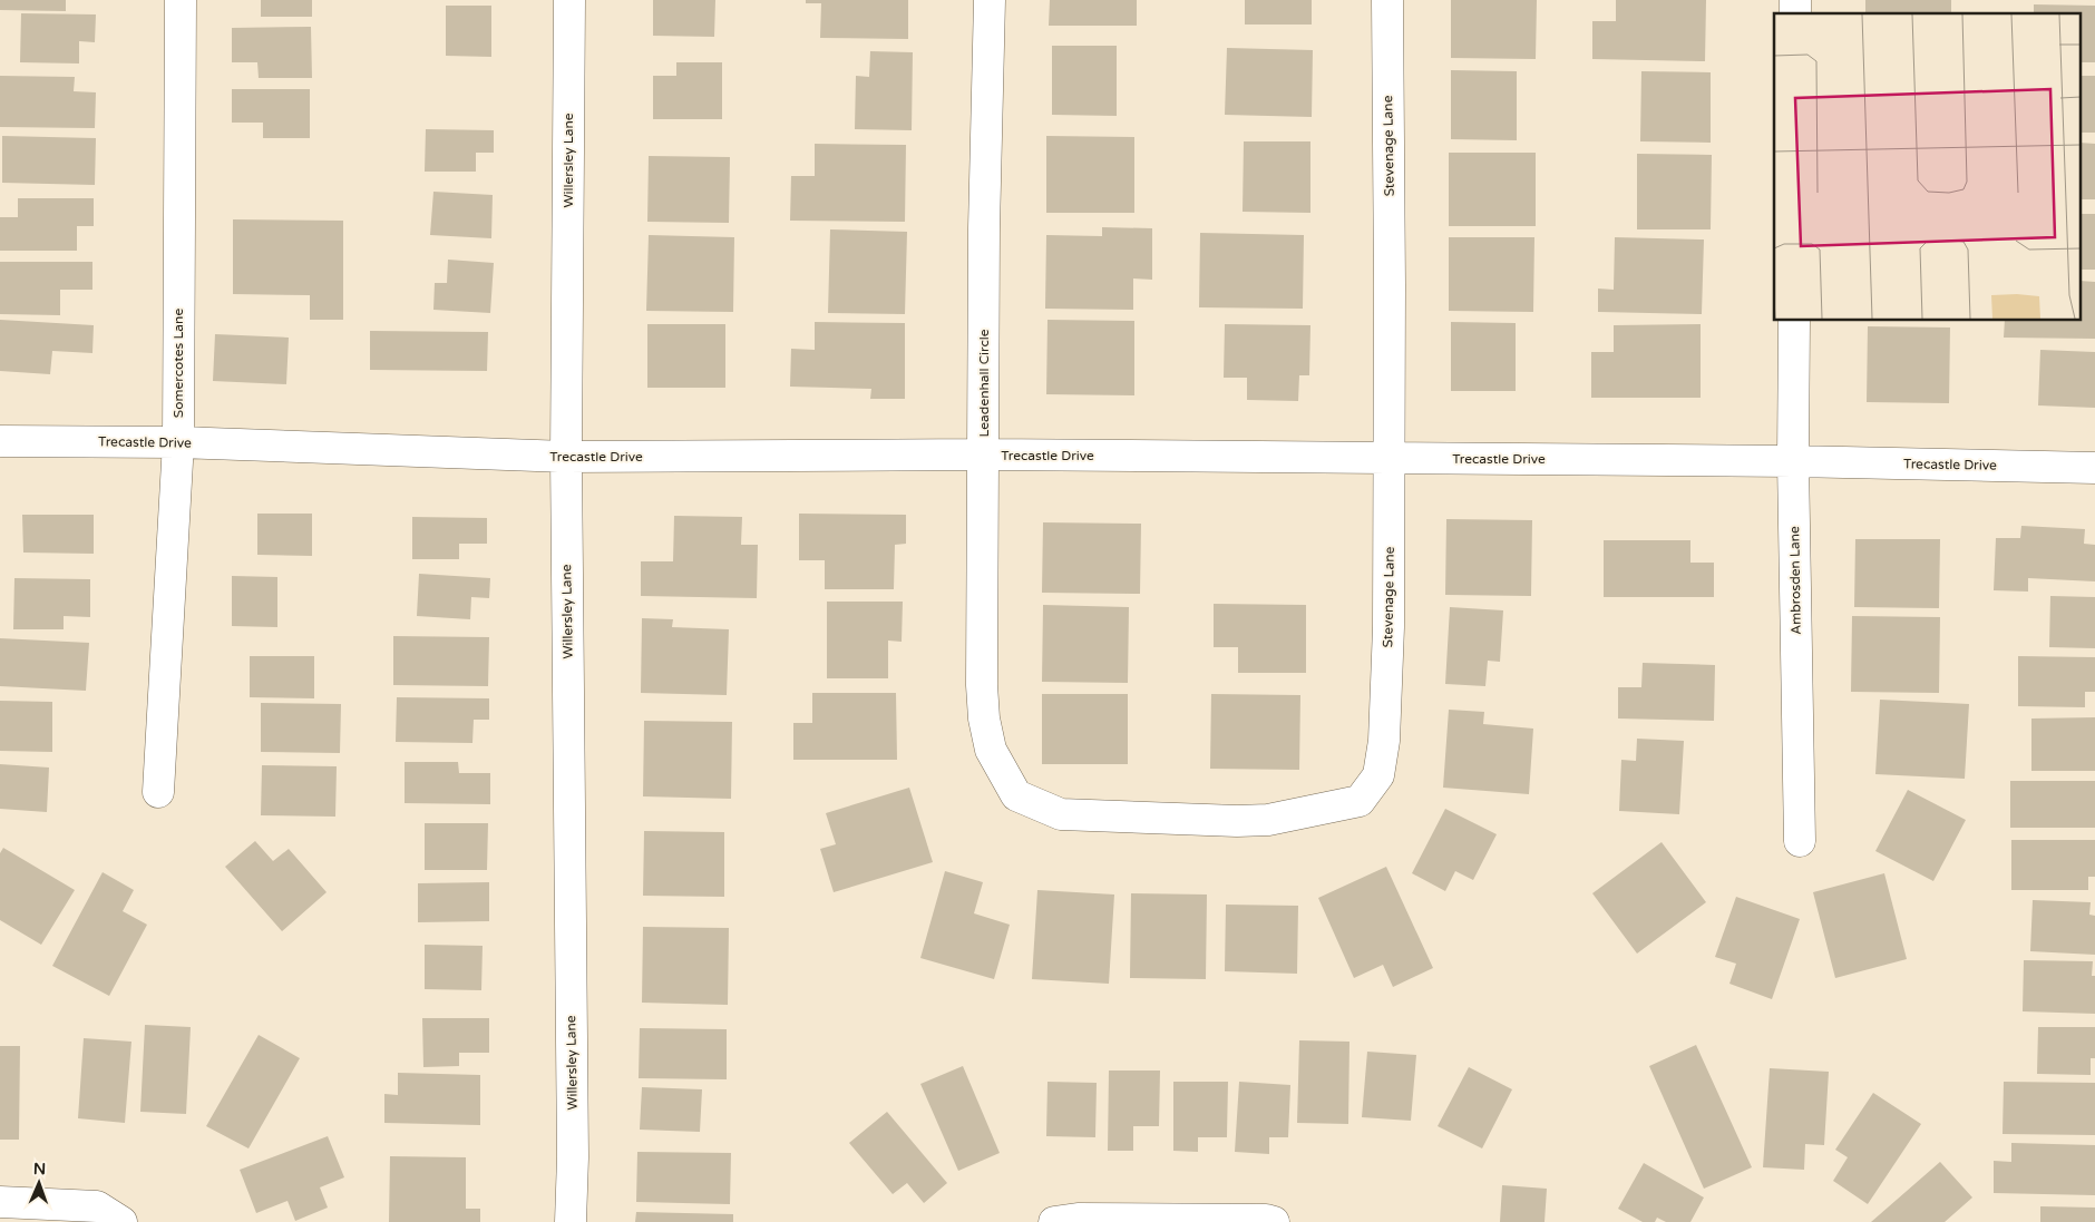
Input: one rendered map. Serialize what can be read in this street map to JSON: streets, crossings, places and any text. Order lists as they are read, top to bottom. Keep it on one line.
{"streets":{"street":["Stevenage Lane","Willersley Lane","Somercotes Lane","Leadenhall Circle","Trecastle Drive","Ambrosden Lane"]},"crossings":[["Stevenage Lane","Leadenhall Circle"],["Stevenage Lane","Trecastle Drive"],["Willersley Lane","Trecastle Drive"],["Somercotes Lane","Trecastle Drive"],["Leadenhall Circle","Trecastle Drive"],["Trecastle Drive","Ambrosden Lane"]],"north":"top"}
